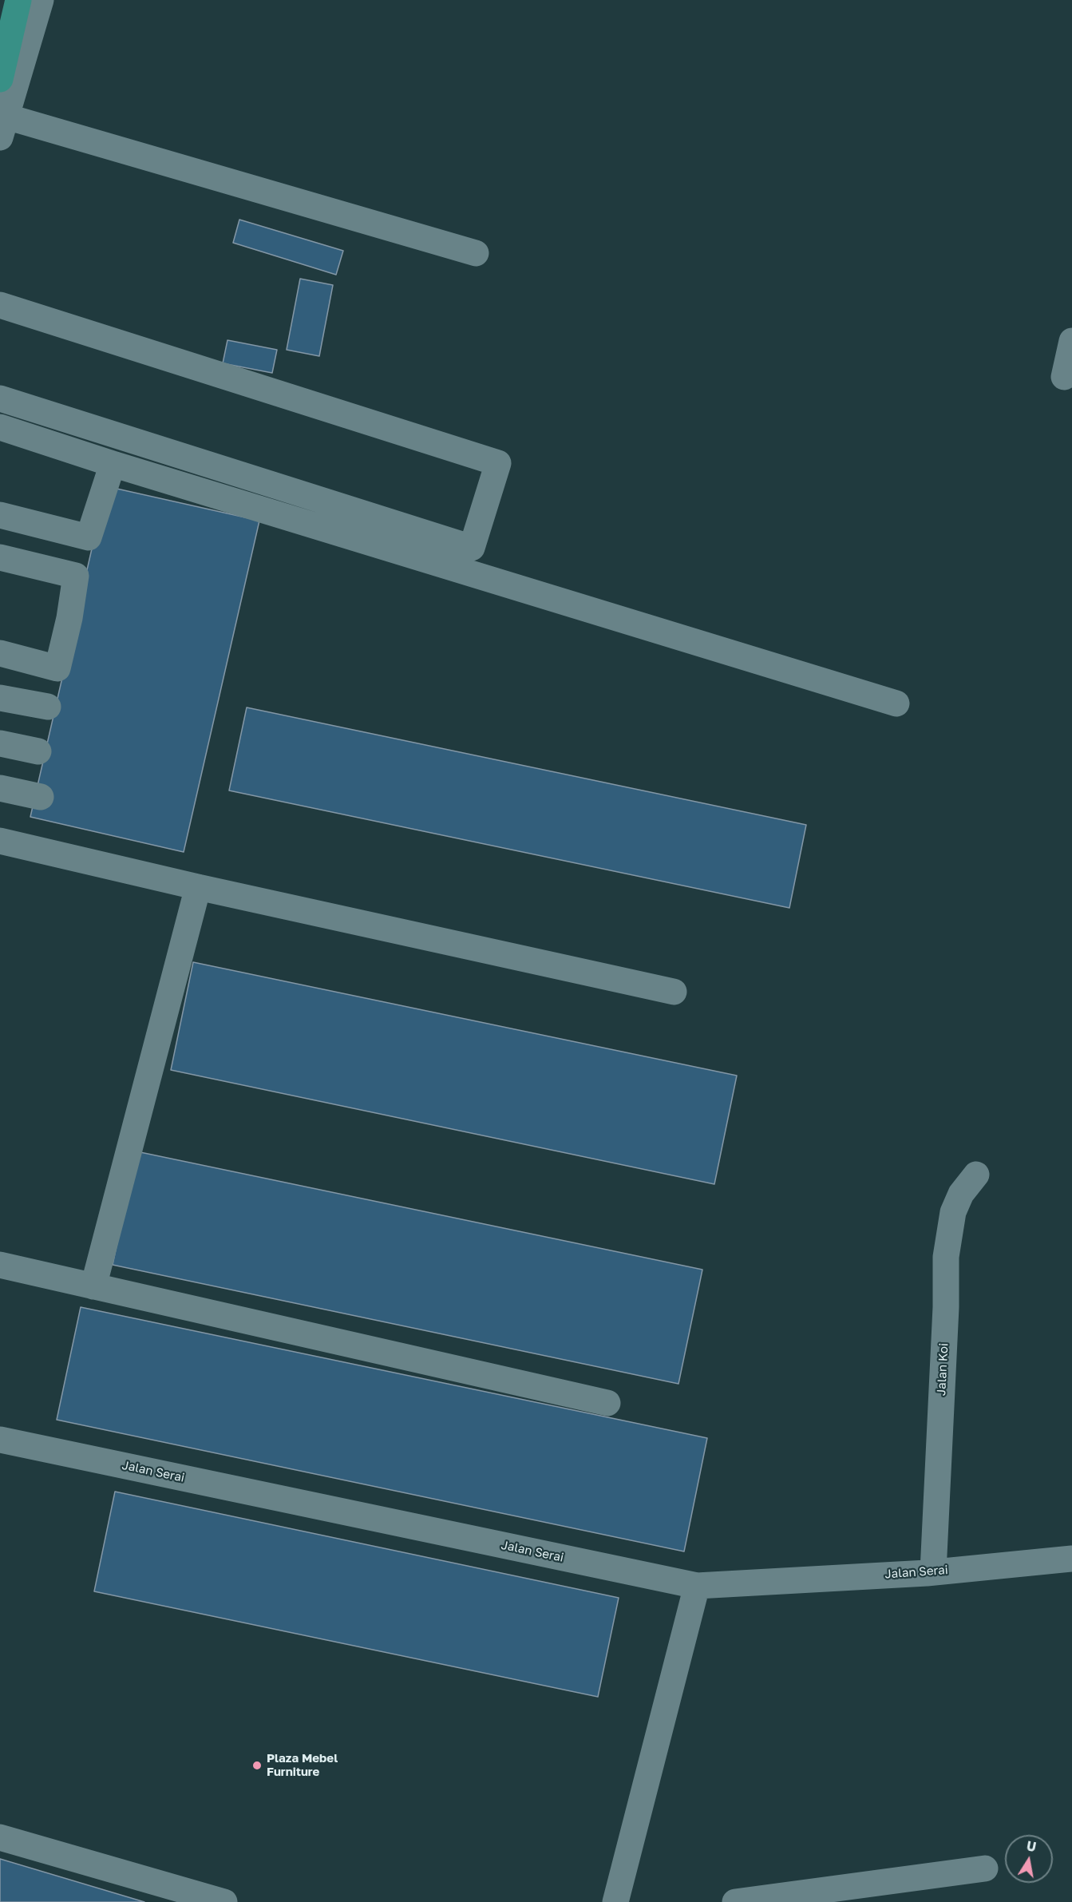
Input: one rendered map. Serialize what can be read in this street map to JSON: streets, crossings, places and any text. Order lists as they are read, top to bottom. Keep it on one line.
{"streets":{"street":["Jalan Koi","Jalan Serai"]},"crossings":[["Jalan Koi","Jalan Serai"]],"places":["Plaza Mebel Furniture"],"north":"top"}
